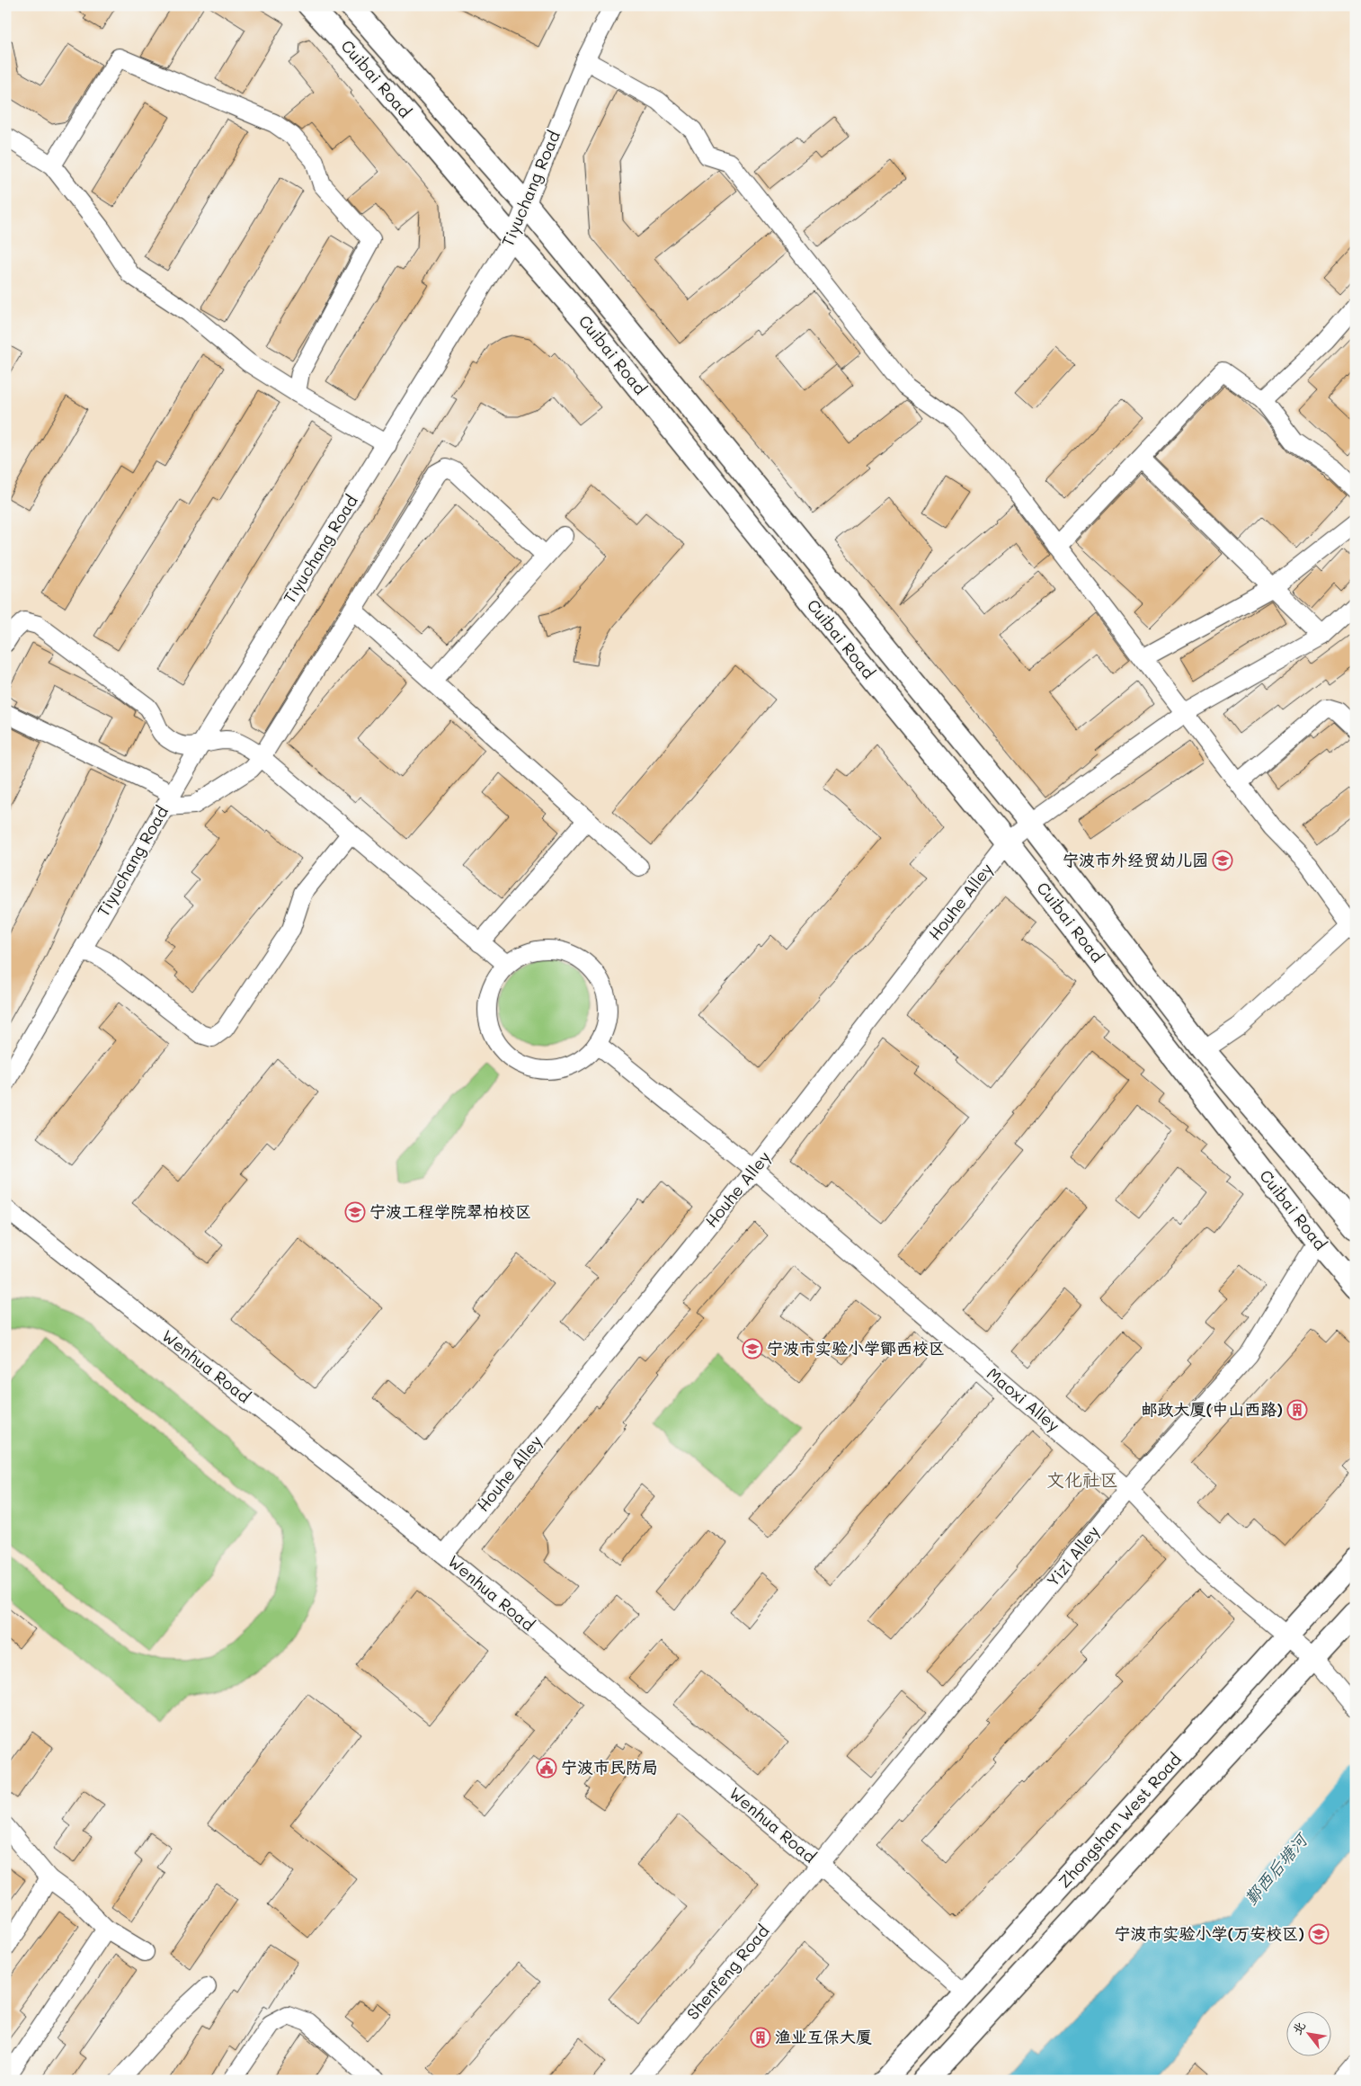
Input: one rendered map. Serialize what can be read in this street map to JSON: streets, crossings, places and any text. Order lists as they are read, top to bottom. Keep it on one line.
{"streets":{"main road":["Cuibai Road","Zhongshan West Road"],"street":["Tiyuchang Road","Houhe Alley","Wenhua Road","Maoxi Alley","Yizi Alley","Shenfeng Road"]},"crossings":[["Cuibai Road","Tiyuchang Road"],["Cuibai Road","Houhe Alley"],["Cuibai Road","Yizi Alley"],["Houhe Alley","Wenhua Road"],["Houhe Alley","Maoxi Alley"],["Wenhua Road","Yizi Alley"],["Wenhua Road","Zhongshan West Road"],["Wenhua Road","Shenfeng Road"],["Maoxi Alley","Yizi Alley"],["Maoxi Alley","Zhongshan West Road"],["Yizi Alley","Shenfeng Road"]],"districts":["文化社区"],"water":["鄞西后塘河"],"places":{"school or university":["宁波市外经贸幼儿园","宁波工程学院翠柏校区","宁波市实验小学鄮西校区","宁波市实验小学(万安校区)"],"building":["邮政大厦(中山西路)","渔业互保大厦"],"public building":["宁波市民防局"]},"north":"top left"}
